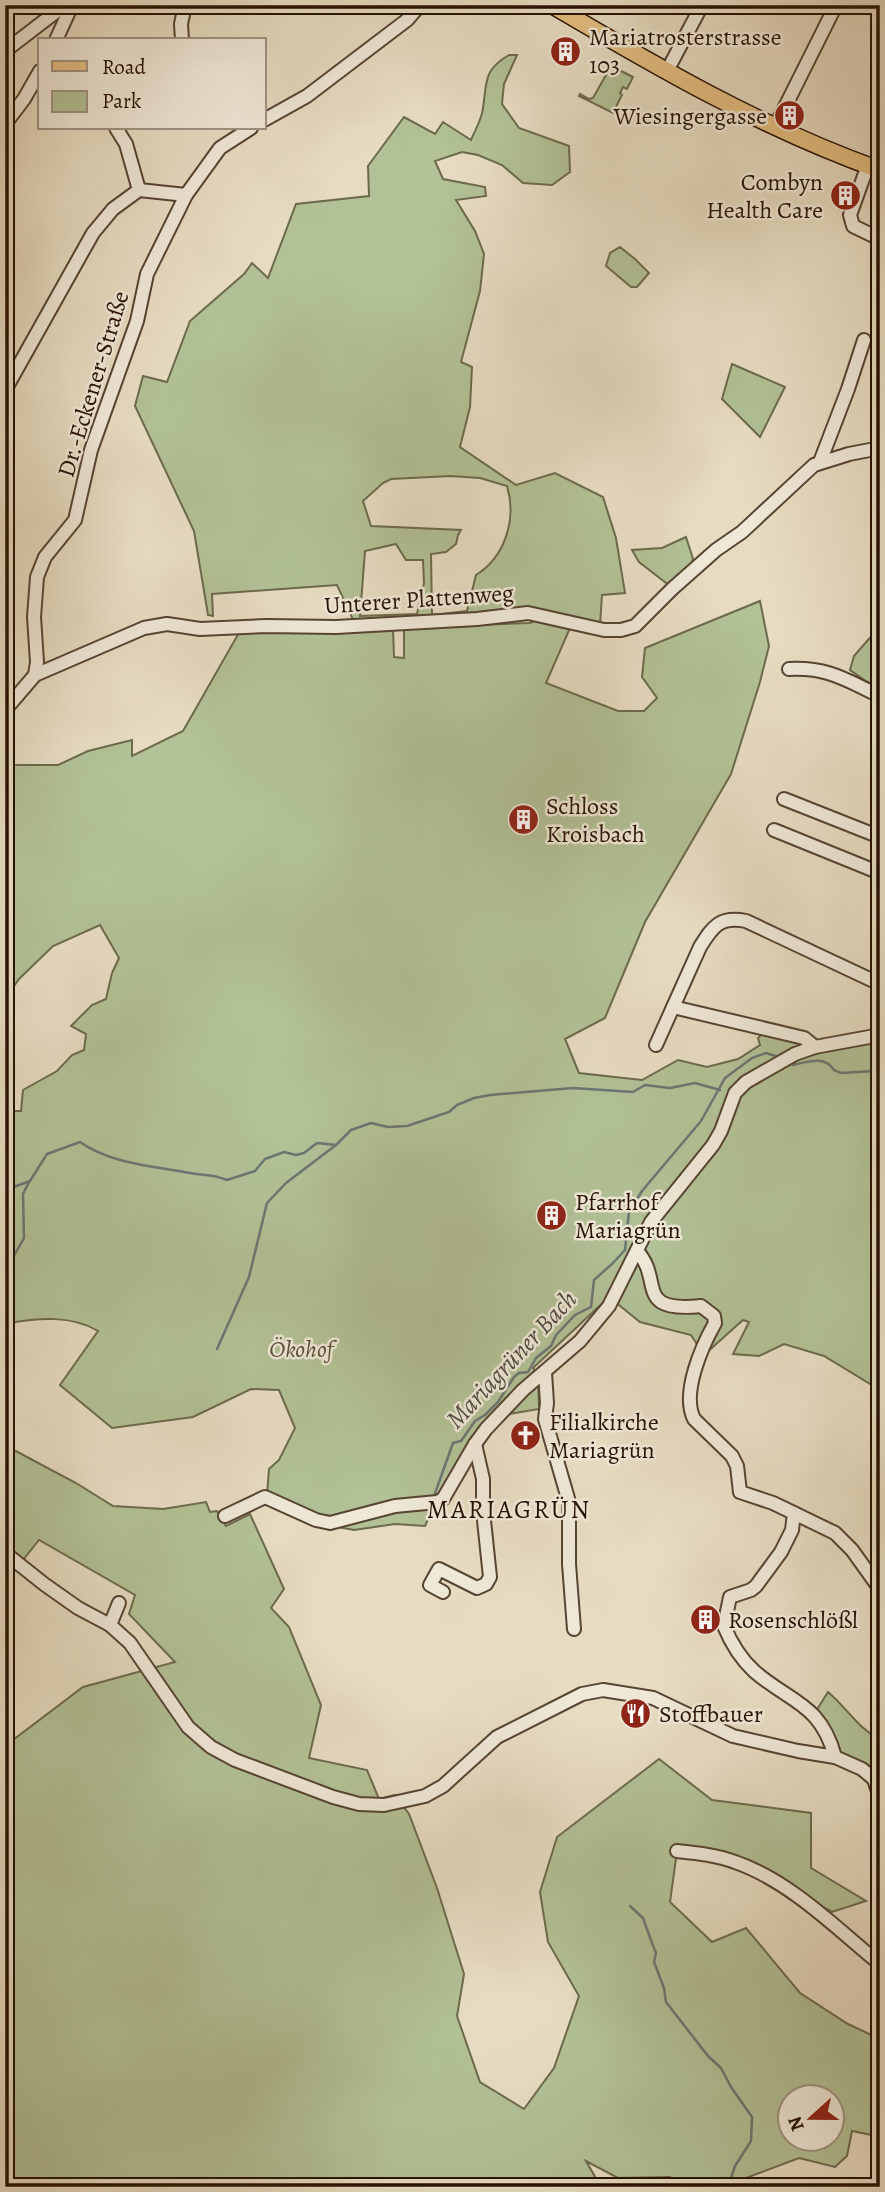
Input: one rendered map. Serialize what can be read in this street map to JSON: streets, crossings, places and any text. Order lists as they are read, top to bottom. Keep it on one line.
{"streets":{"street":["Dr.-Eckener-Straße","Unterer Plattenweg"]},"crossings":[["Dr.-Eckener-Straße","Unterer Plattenweg"]],"districts":["MARIAGRÜN"],"water":["Mariagrüner Bach"],"parks":["Ökohof"],"places":{"building":["Mariatrosterstrasse 103","Wiesingergasse","Combyn Health Care","Schloss Kroisbach","Pfarrhof Mariagrün","Rosenschlößl"],"church":["Filialkirche Mariagrün"],"restaurant":["Stoffbauer"]},"legend":["Road","Park"],"north":"left"}
